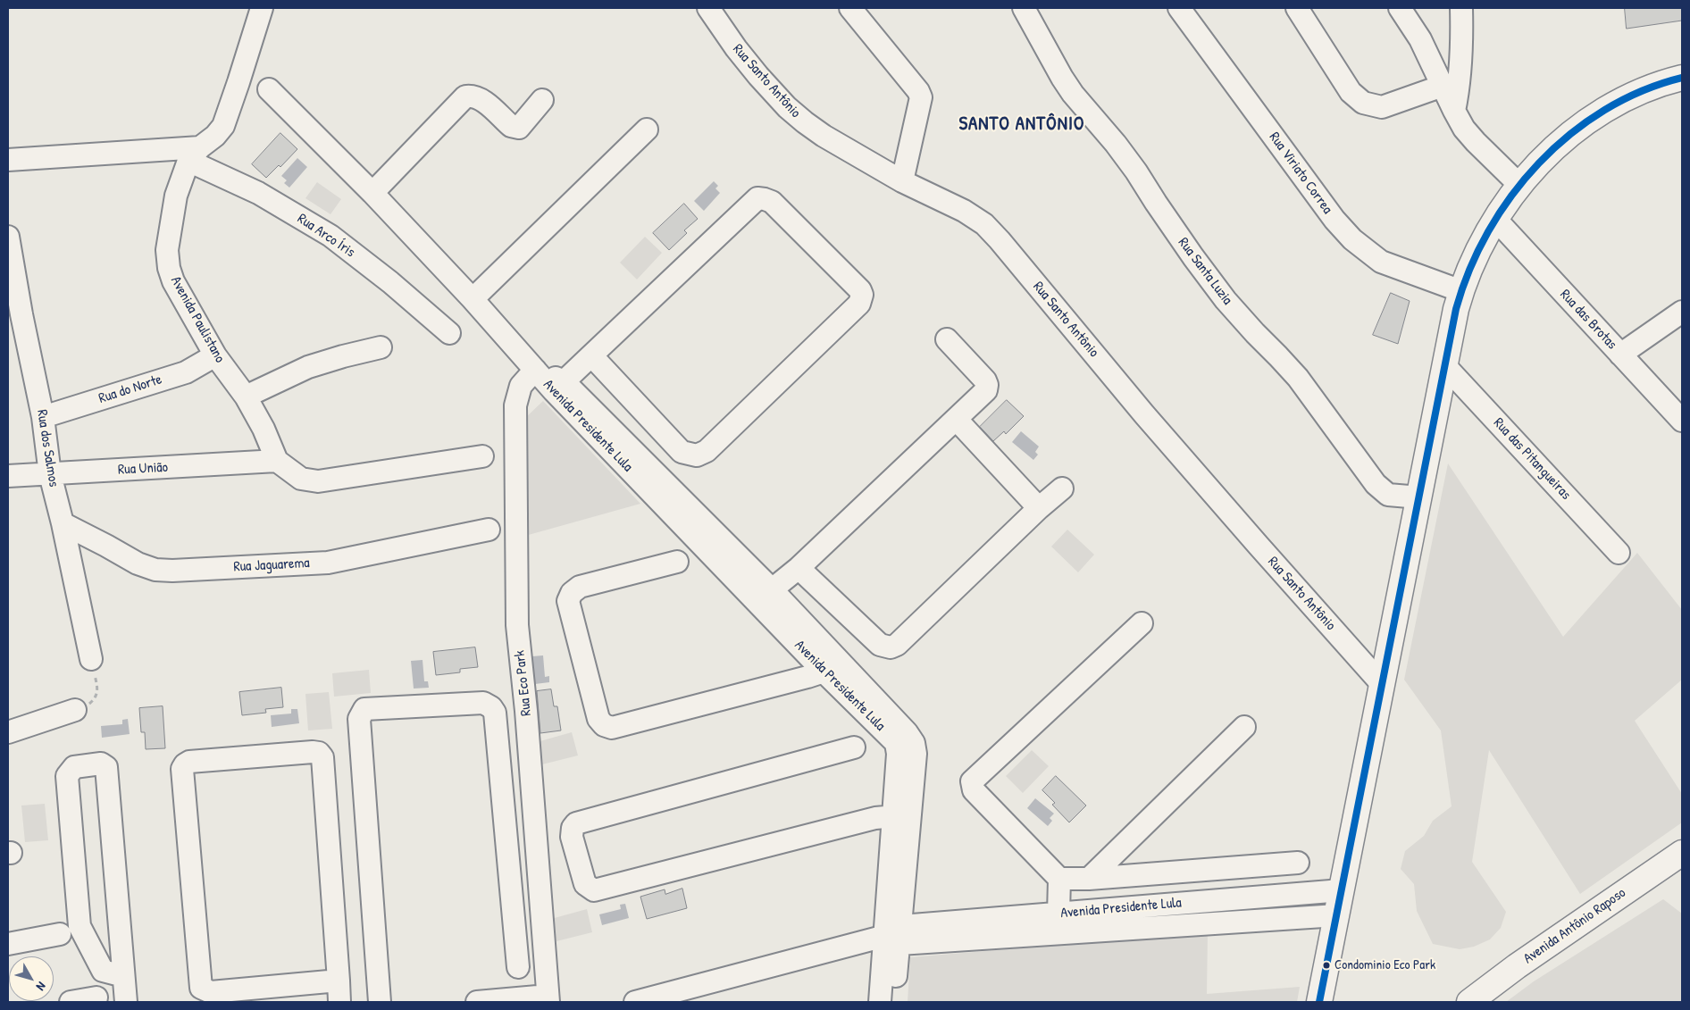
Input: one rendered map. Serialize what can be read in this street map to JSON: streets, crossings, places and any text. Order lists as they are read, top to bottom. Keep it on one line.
{"streets":{"main road":["Avenida Antônio Raposo"],"street":["Rua Santo Antônio","Rua Viriato Correa","Rua Arco Íris","Rua Santa Luzia","Avenida Paulistano","Rua das Brotas","Rua do Norte","Avenida Presidente Lula","Rua dos Salmos","Rua das Pitangueiras","Rua União","Rua Jaguarema","Rua Eco Park"]},"crossings":[["Rua Arco Íris","Avenida Paulistano"],["Avenida Paulistano","Rua do Norte"],["Avenida Paulistano","Rua União"],["Rua do Norte","Rua dos Salmos"],["Avenida Presidente Lula","Rua Eco Park"],["Rua dos Salmos","Rua União"],["Rua dos Salmos","Rua Jaguarema"]],"districts":["SANTO ANTÔNIO"],"places":["Condominio Eco Park"],"north":"bottom right"}
